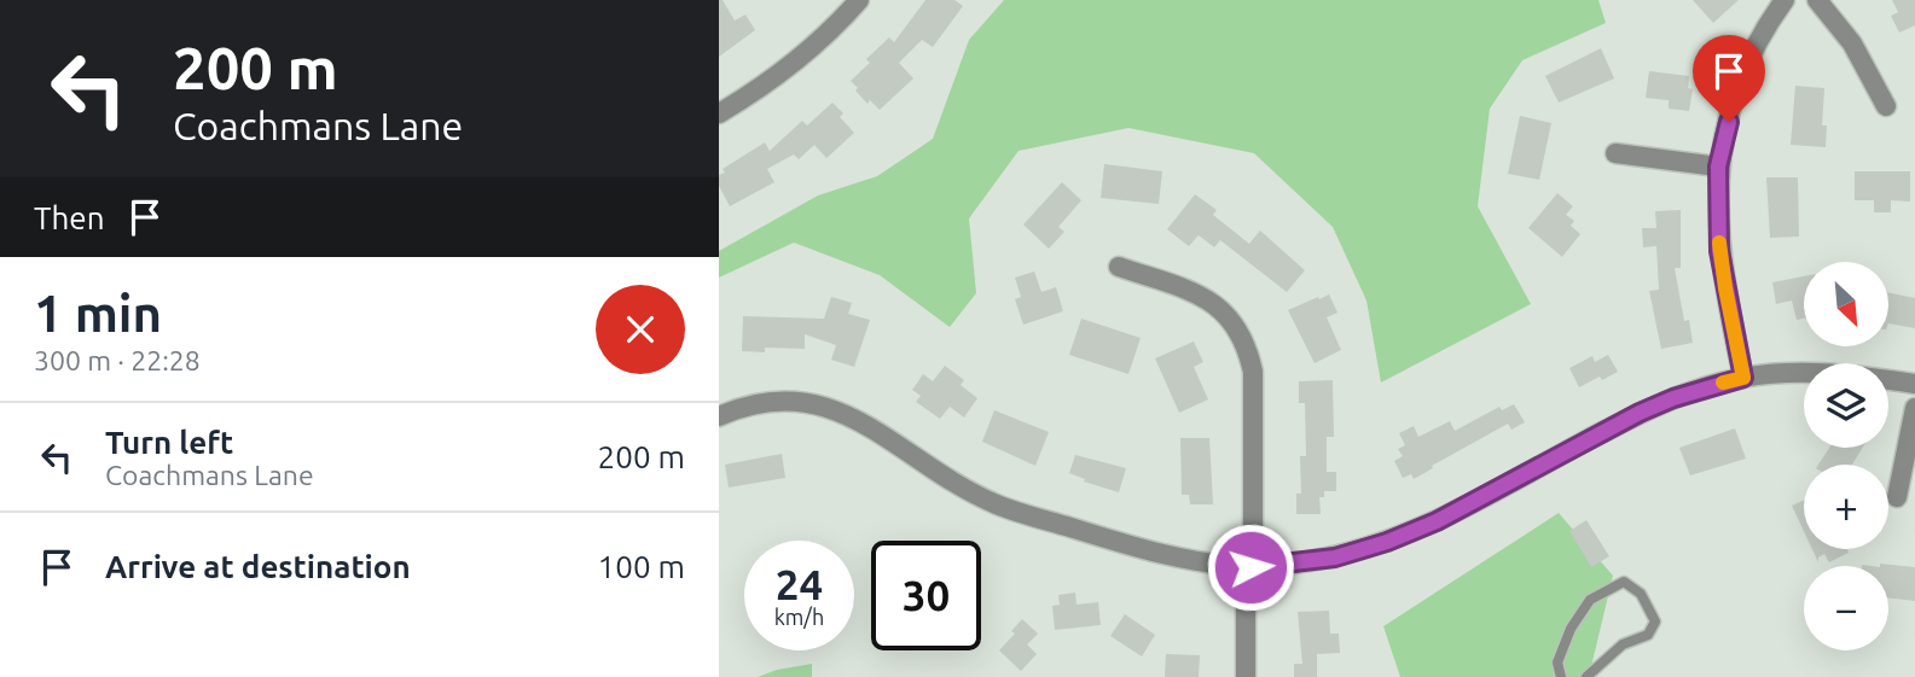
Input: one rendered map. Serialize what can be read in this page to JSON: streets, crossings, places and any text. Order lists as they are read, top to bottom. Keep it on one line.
{"north":"bottom right","page":{"turn":["200 m","Coachmans Lane"],"then":"Then","heading":["1 min","300 m · 22:28"],"map_buttons":["+","−"],"list":[{"name":"Turn left","note":"Coachmans Lane","value":"200 m"},{"name":"Arrive at destination","value":"100 m"}],"speed":"24 km/h","limit":"30"}}
